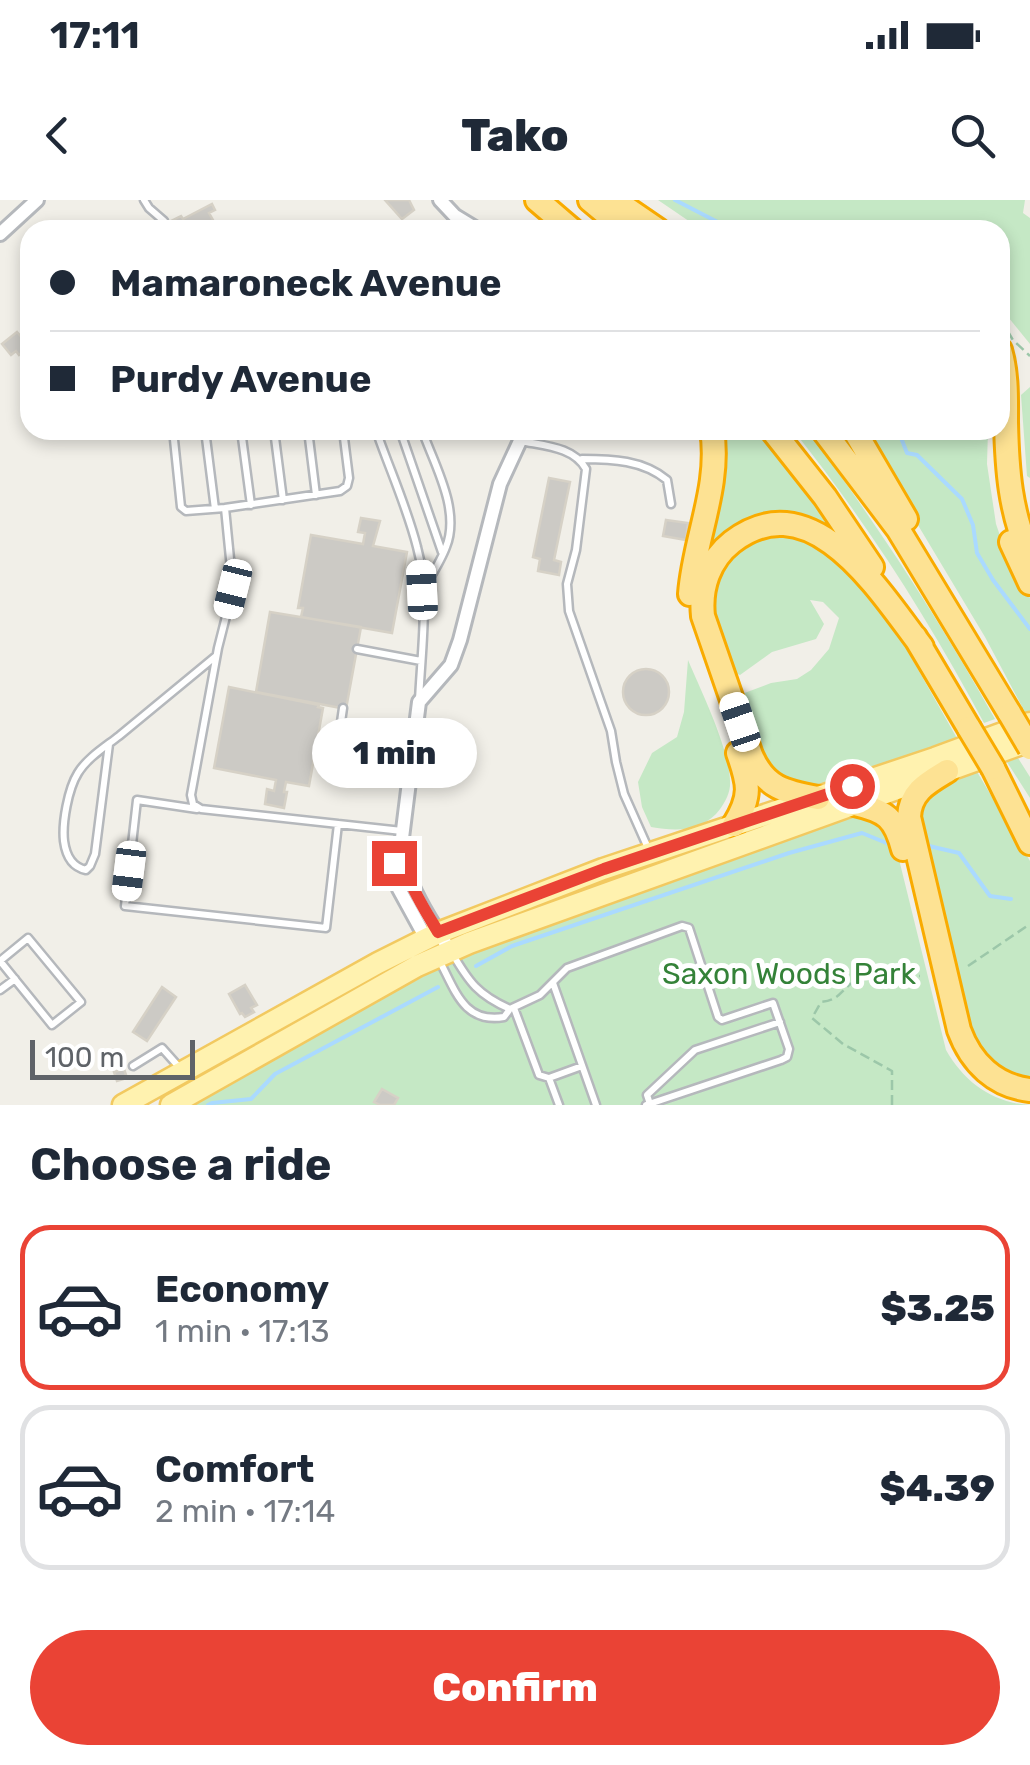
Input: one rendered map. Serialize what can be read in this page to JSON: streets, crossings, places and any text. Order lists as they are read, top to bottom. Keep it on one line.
{"parks":["Saxon Woods Park"],"scale_bar":"100 m","page":{"status":"17:11","header":"Tako","banner":["Mamaroneck Avenue","Purdy Avenue"],"bubble":"1 min","scale":"100 m","heading":"Choose a ride","list":[{"name":"Economy","note":"1 min · 17:13","value":"$3.25"},{"name":"Comfort","note":"2 min · 17:14","value":"$4.39"}],"buttons":"Confirm"}}
